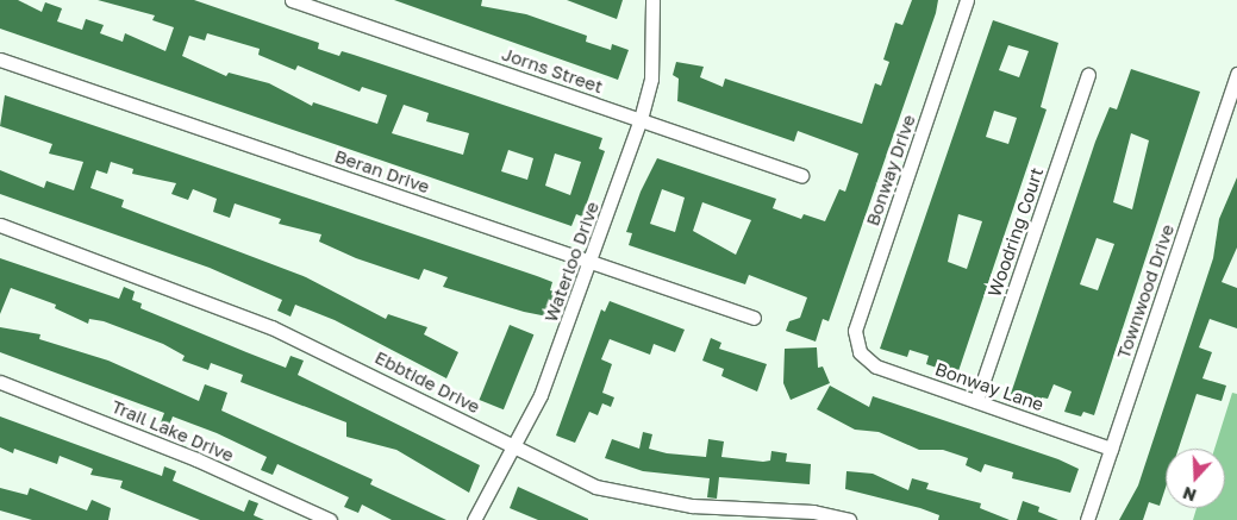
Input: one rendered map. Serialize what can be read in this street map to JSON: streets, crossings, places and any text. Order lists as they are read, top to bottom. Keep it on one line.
{"streets":{"street":["Jorns Street","Bonway Drive","Beran Drive","Woodring Court","Waterloo Drive","Townwood Drive","Ebbtide Drive","Bonway Lane","Trail Lake Drive"]},"crossings":[["Jorns Street","Waterloo Drive"],["Bonway Drive","Bonway Lane"],["Beran Drive","Waterloo Drive"],["Woodring Court","Bonway Lane"],["Waterloo Drive","Ebbtide Drive"],["Townwood Drive","Bonway Lane"]],"north":"bottom"}
